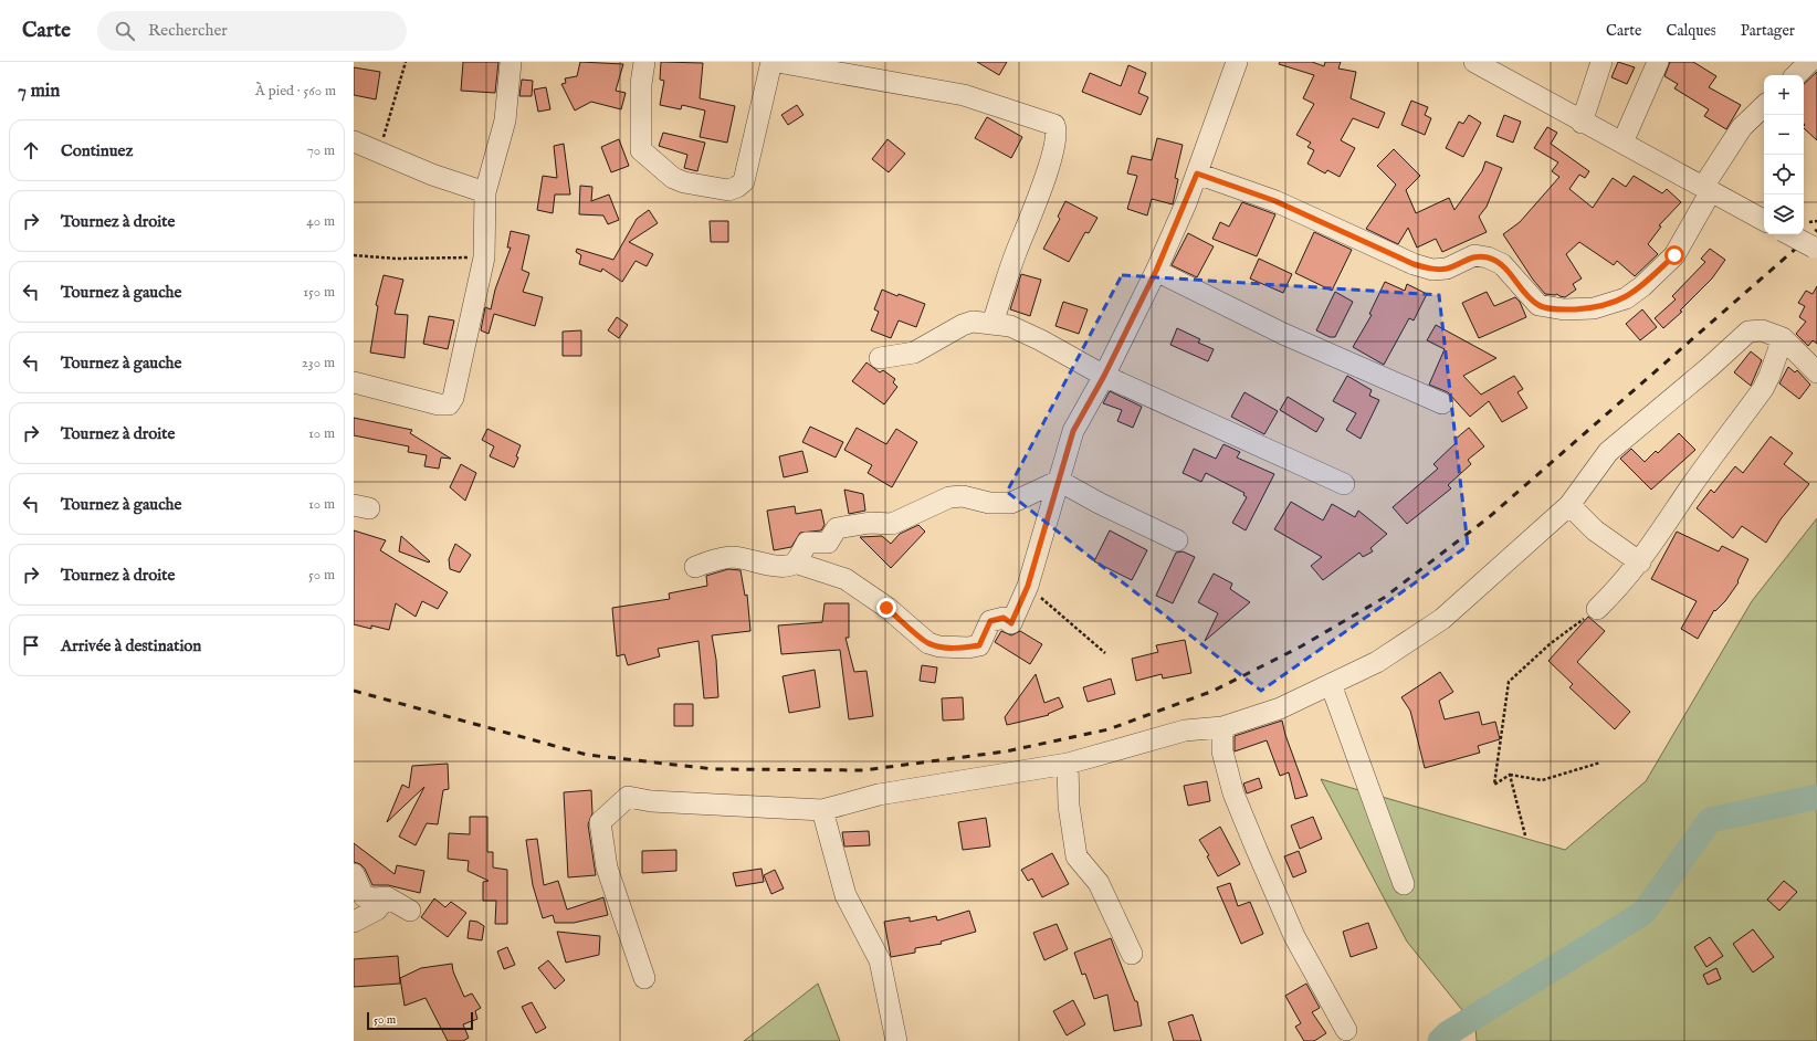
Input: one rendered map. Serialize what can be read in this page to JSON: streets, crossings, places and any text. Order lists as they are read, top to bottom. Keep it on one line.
{"scale_bar":"50 m","page":{"header":"Carte","search":"Rechercher","nav":["Carte","Calques","Partager"],"heading":["7 min","À pied · 560 m"],"map_buttons":["+","−"],"list":[["Continuez","70 m"],["Tournez à droite","40 m"],["Tournez à gauche","150 m"],["Tournez à gauche","230 m"],["Tournez à droite","10 m"],["Tournez à gauche","10 m"],["Tournez à droite","50 m"],"Arrivée à destination"],"scale":"50 m"}}
